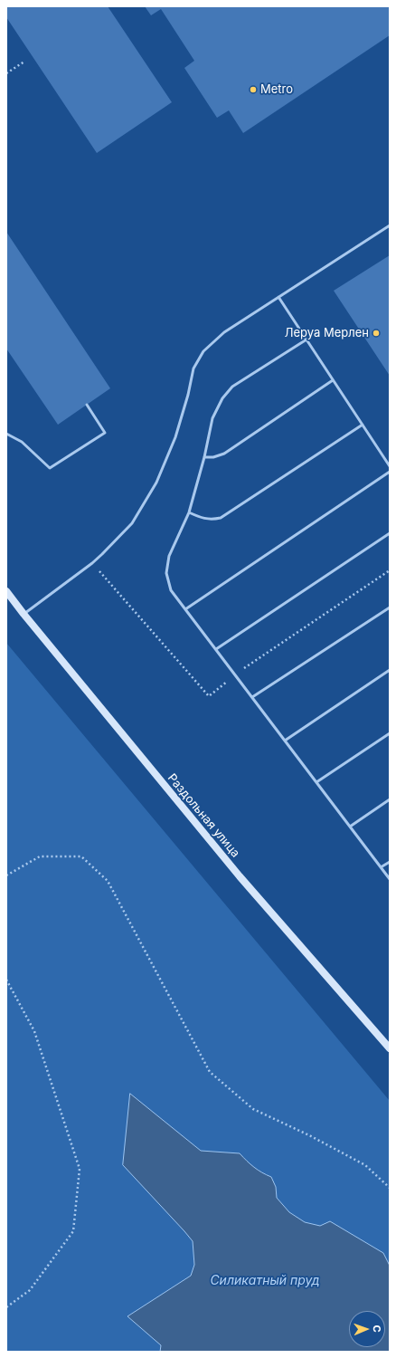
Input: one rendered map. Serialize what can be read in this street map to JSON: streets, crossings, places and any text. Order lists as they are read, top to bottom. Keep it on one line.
{"streets":{"main road":["Раздольная улица"]},"water":["Силикатный пруд"],"places":["Metro","Леруа Мерлен"],"north":"right"}
